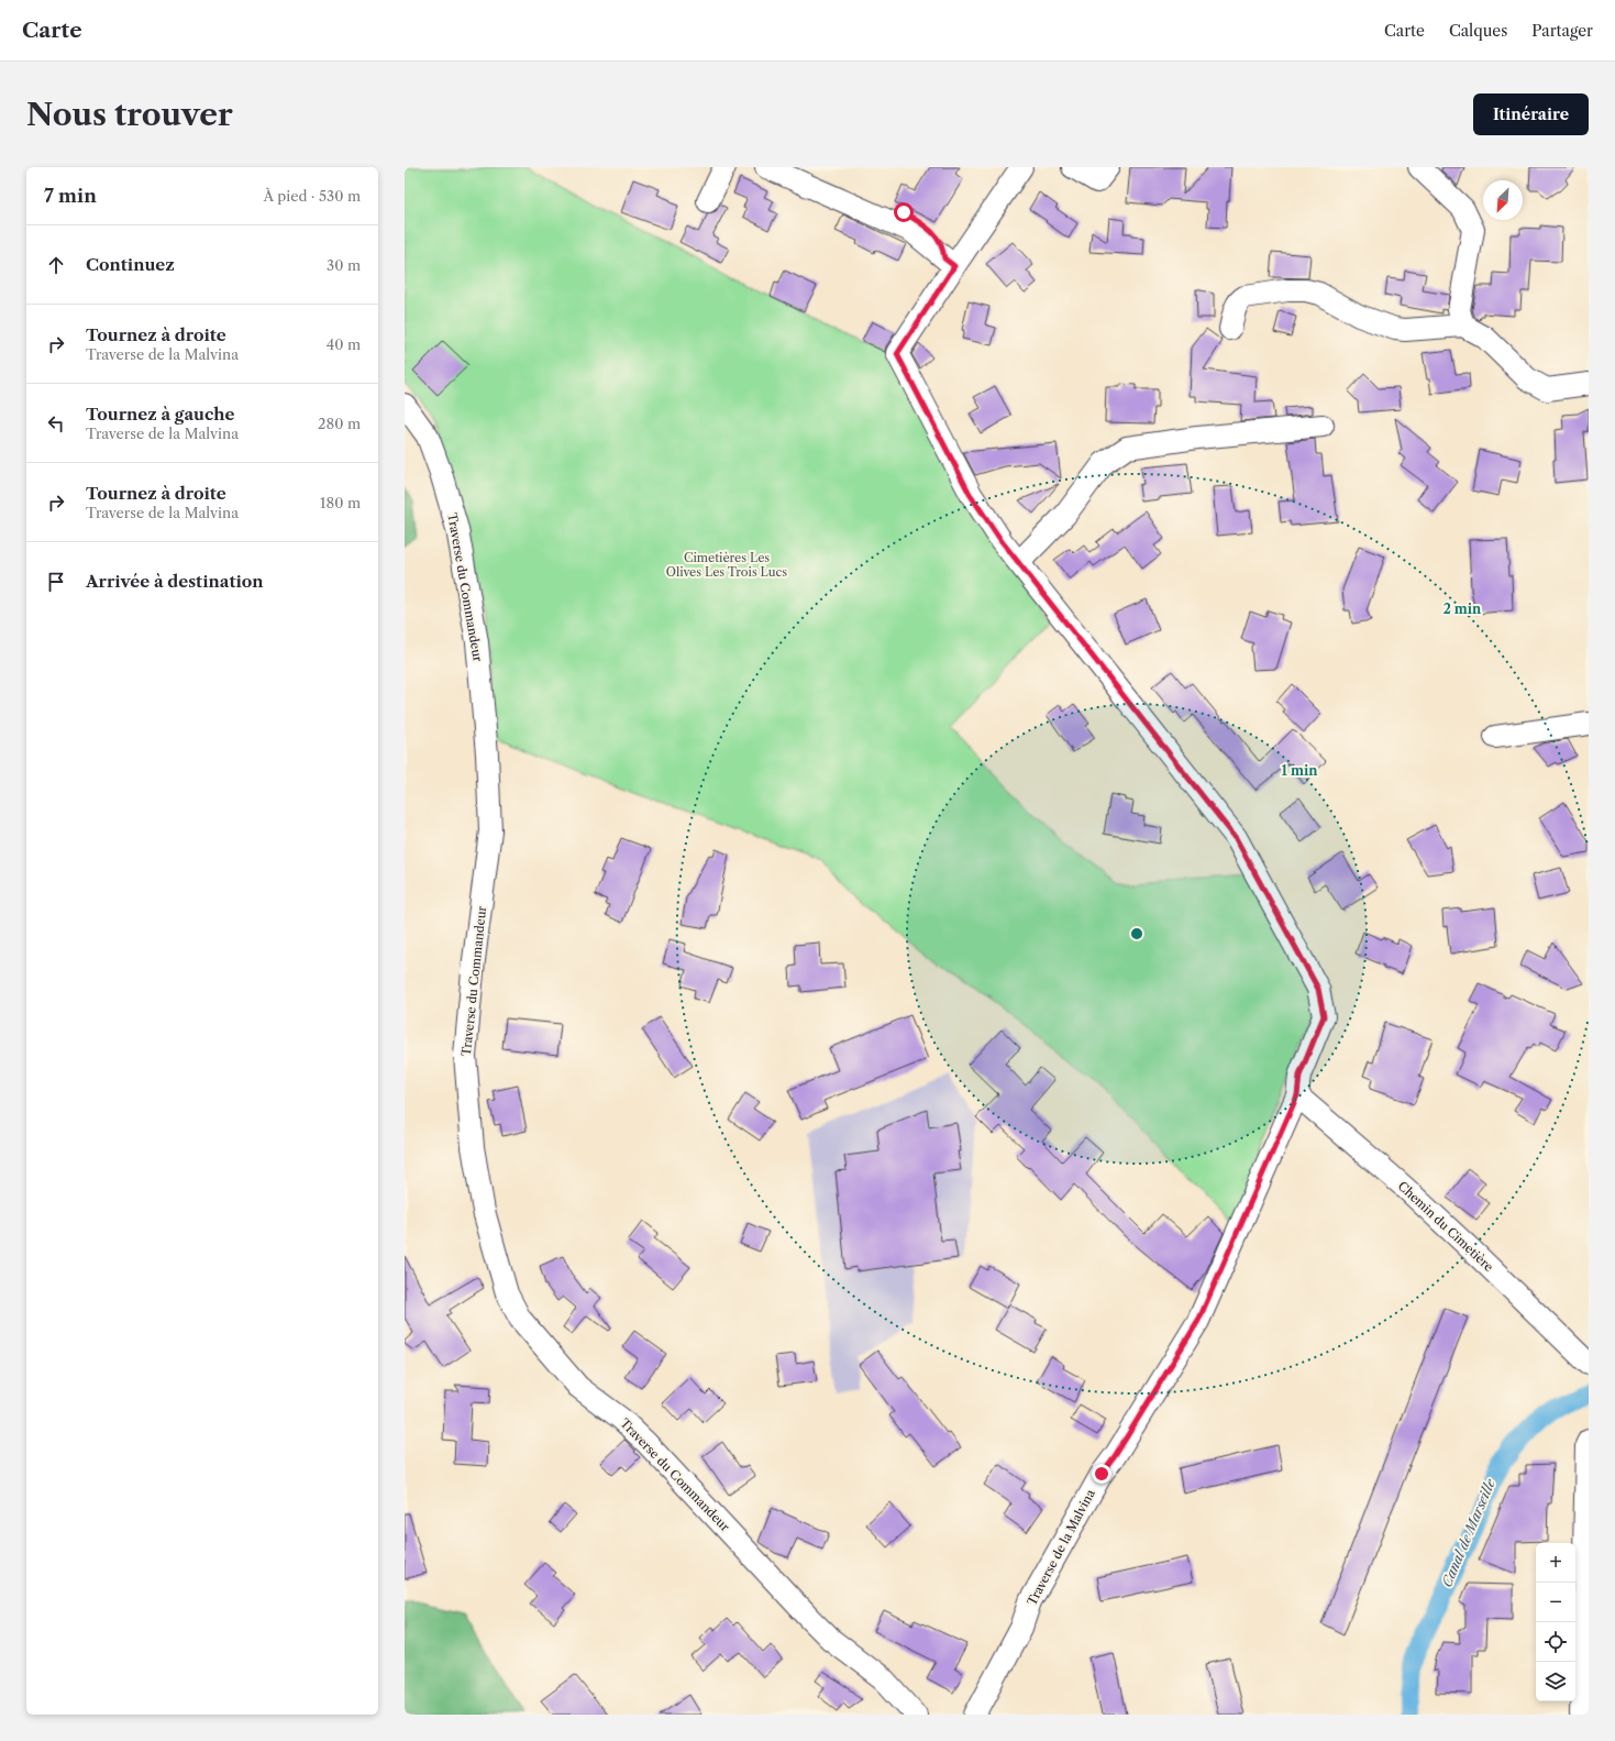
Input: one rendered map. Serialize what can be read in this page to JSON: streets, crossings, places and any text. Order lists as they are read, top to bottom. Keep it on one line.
{"streets":{"street":["Traverse du Commandeur","Chemin du Cimetière","Traverse de la Malvina"]},"crossings":[["Chemin du Cimetière","Traverse de la Malvina"]],"water":["Canal de Marseille"],"parks":["Cimetières Les Olives Les Trois Lucs"],"north":"bottom left","page":{"header":"Carte","nav":["Carte","Calques","Partager"],"buttons":"Itinéraire","title":"Nous trouver","heading":["7 min","À pied · 530 m"],"list":[["Continuez","30 m"],["Tournez à droite","Traverse de la Malvina","40 m"],["Tournez à gauche","Traverse de la Malvina","280 m"],["Tournez à droite","Traverse de la Malvina","180 m"],"Arrivée à destination"],"map_buttons":["+","−"]},"rings":["2 min","1 min"]}
